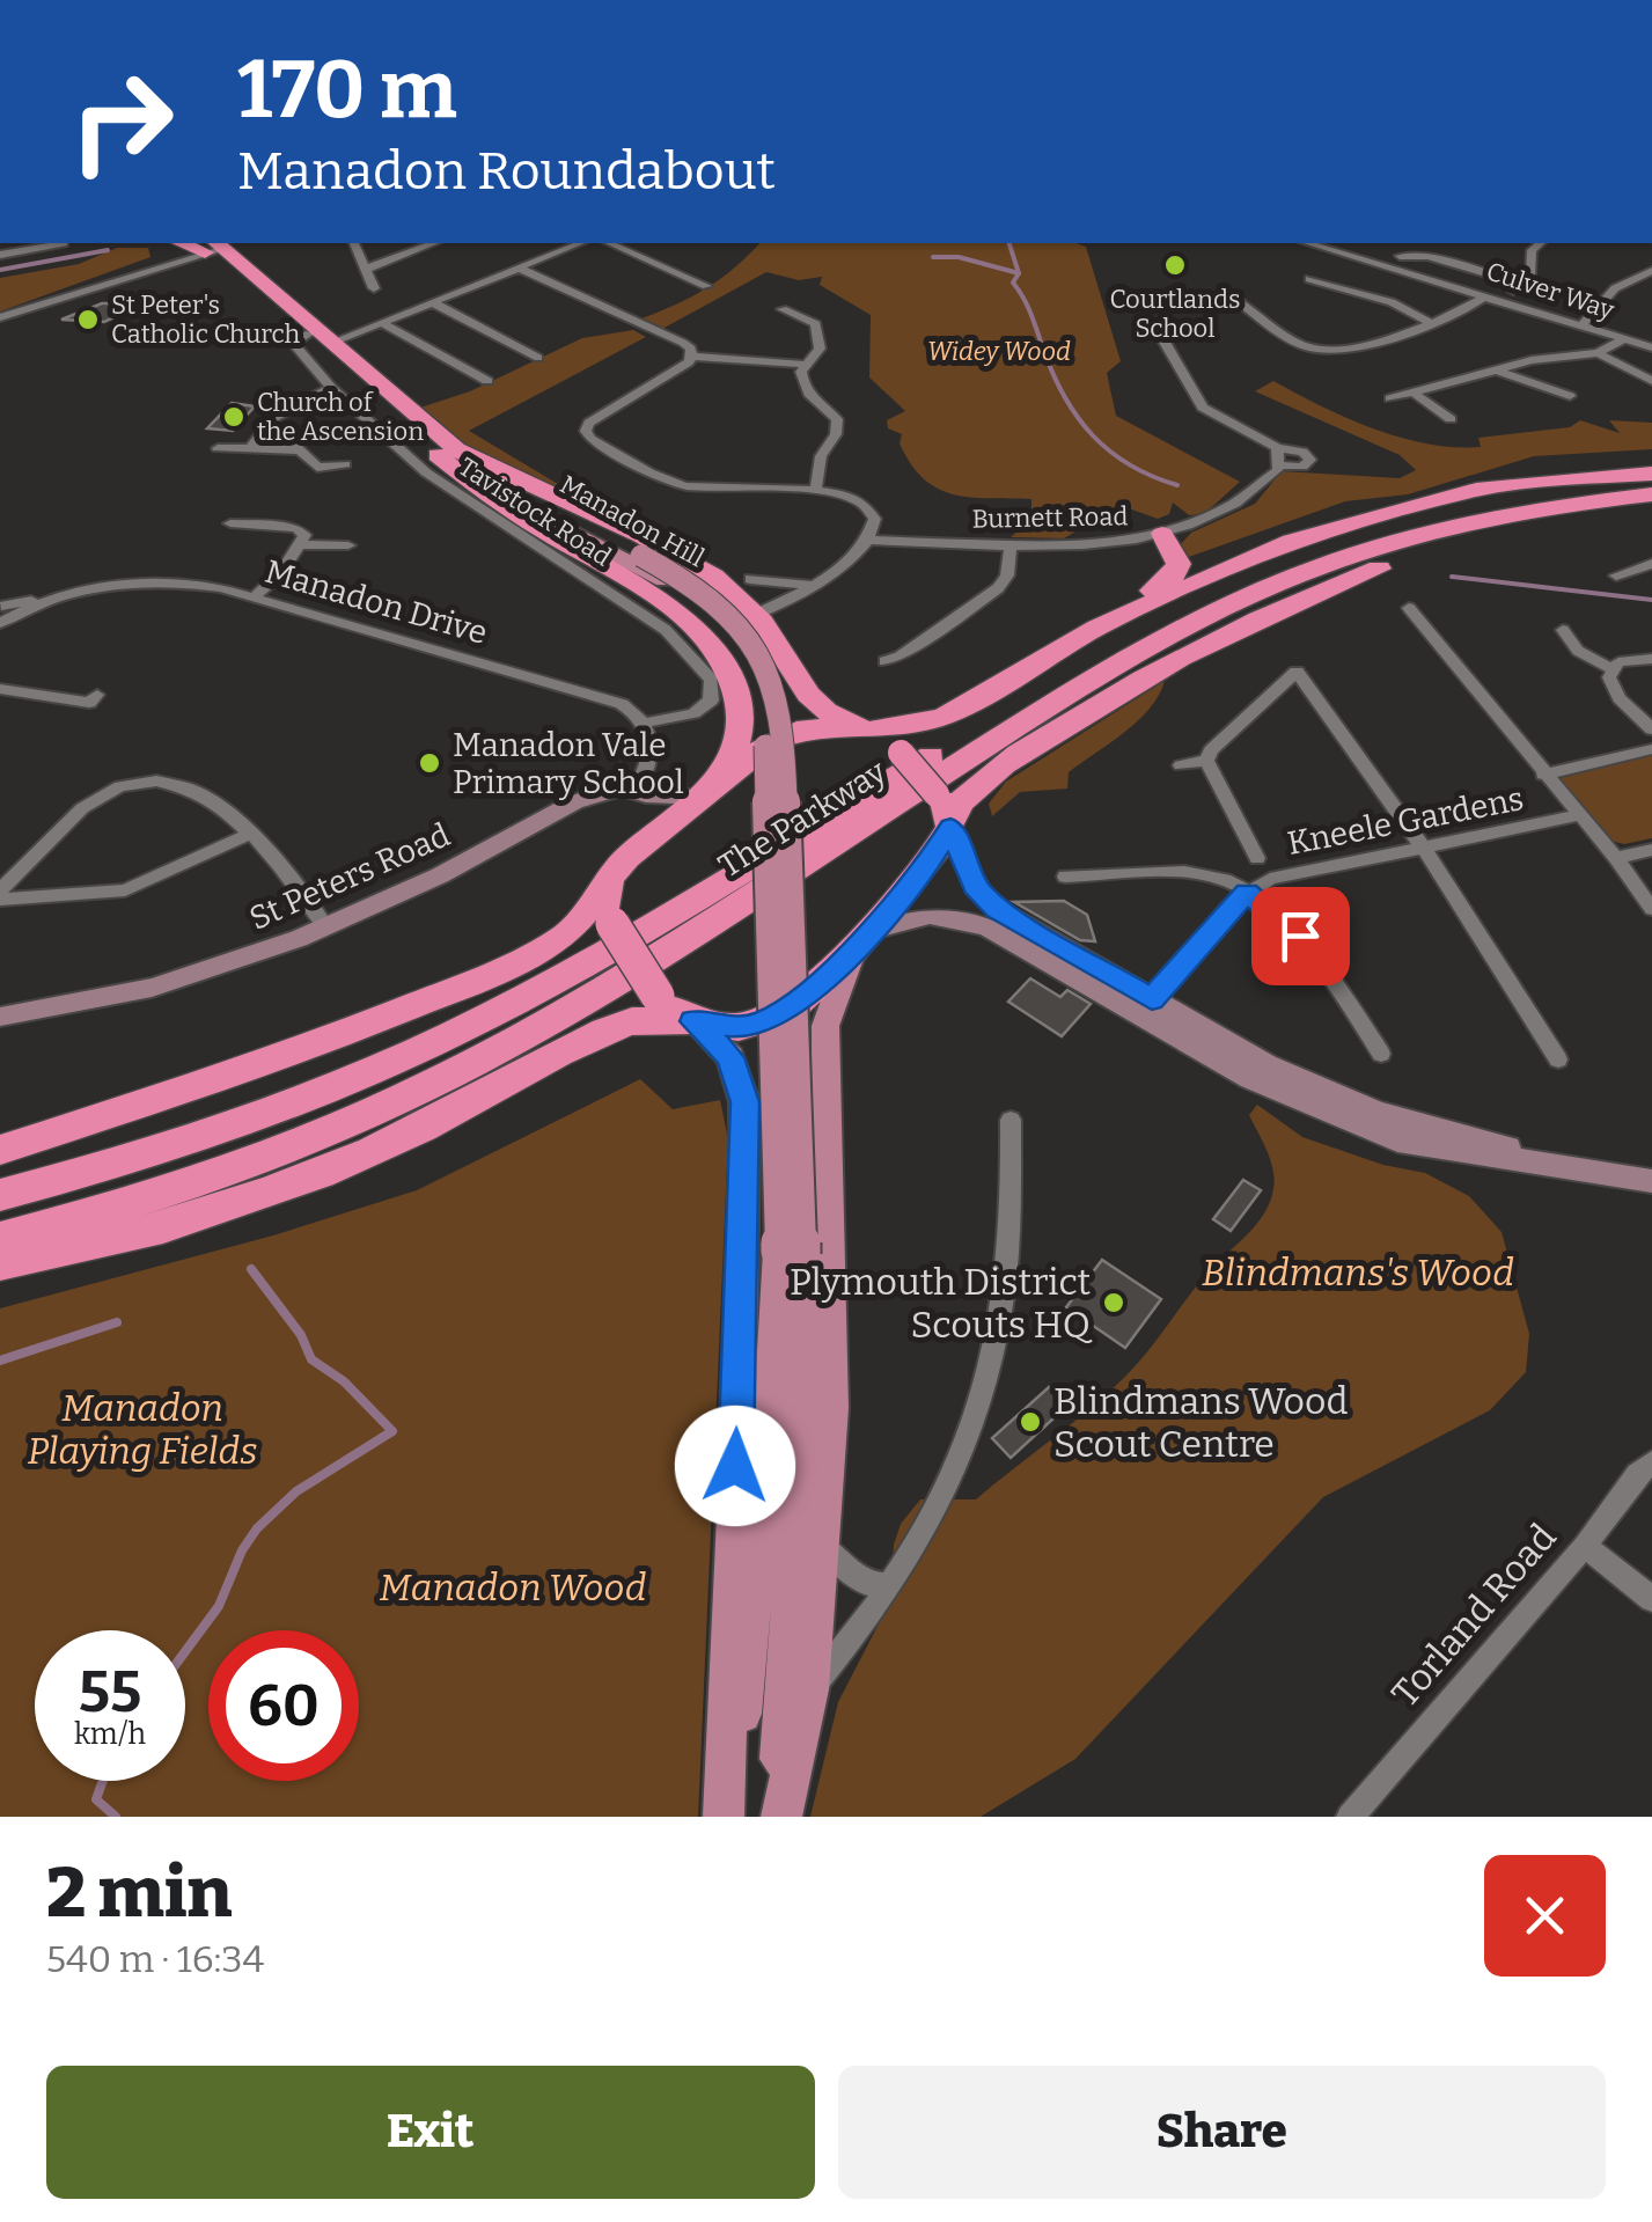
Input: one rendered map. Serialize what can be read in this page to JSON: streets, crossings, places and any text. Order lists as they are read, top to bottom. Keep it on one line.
{"streets":{"highway":["Manadon Hill","The Parkway"],"main road":["St Peters Road"],"street":["Culver Way","Tavistock Road","Burnett Road","Manadon Drive","Kneele Gardens","Torland Road"]},"crossings":[["Tavistock Road","Manadon Hill"],["Tavistock Road","Manadon Drive"]],"parks":["Widey Wood","Blindmans's Wood","Manadon Playing Fields","Manadon Wood"],"places":["Courtlands School","St Peter's Catholic Church","Church of the Ascension","Manadon Vale Primary School","Plymouth District Scouts HQ","Blindmans Wood Scout Centre"],"page":{"turn":["170 m","Manadon Roundabout"],"speed":"55 km/h","limit":"60","heading":["2 min","540 m · 16:34"],"buttons":["Exit","Share"]}}
